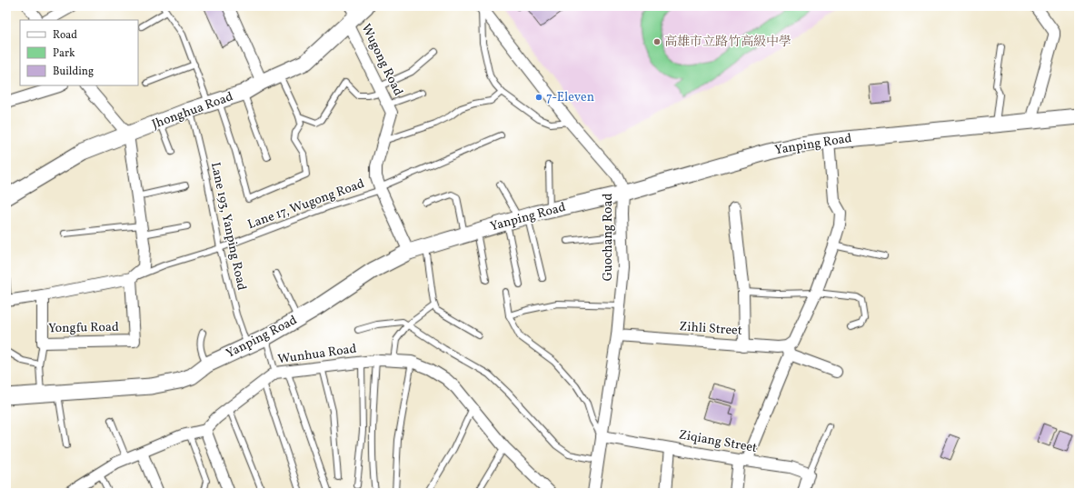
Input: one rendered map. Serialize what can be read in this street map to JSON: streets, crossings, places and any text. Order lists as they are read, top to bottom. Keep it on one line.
{"streets":{"street":["Wugong Road","Jhonghua Road","Yanping Road","Guochang Road","Yongfu Road","Zihli Street","Wunhua Road","Ziqiang Street"],"lane":["Lane 17, Wugong Road","Lane 193, Yanping Road"]},"crossings":[["Wugong Road","Jhonghua Road"],["Wugong Road","Yanping Road"],["Wugong Road","Lane 17, Wugong Road"],["Jhonghua Road","Lane 193, Yanping Road"],["Yanping Road","Lane 193, Yanping Road"],["Yanping Road","Guochang Road"],["Lane 17, Wugong Road","Lane 193, Yanping Road"],["Lane 17, Wugong Road","Yongfu Road"],["Guochang Road","Zihli Street"],["Guochang Road","Ziqiang Street"]],"places":["高雄市立路竹高級中學","7-Eleven"],"legend":["Road","Park","Building"]}
